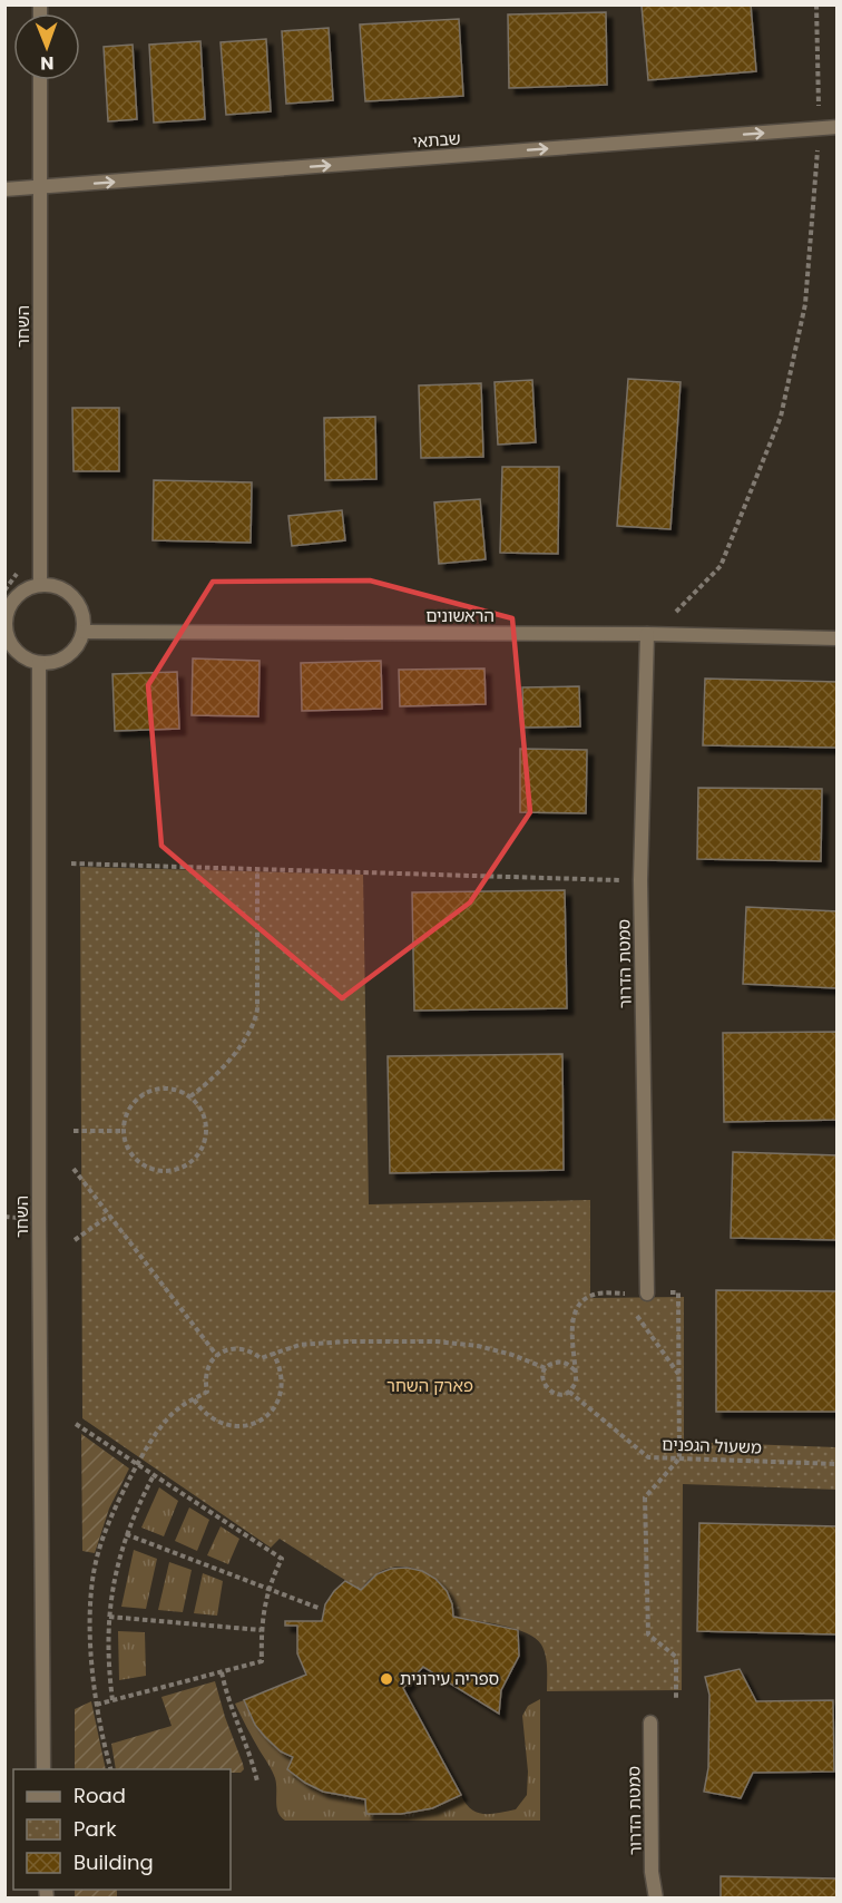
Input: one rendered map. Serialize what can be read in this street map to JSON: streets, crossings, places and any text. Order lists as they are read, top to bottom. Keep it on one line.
{"streets":{"street":["שבתאי","השחר","הראשונים","סמטת הדרור"],"path":["משעול הגפנים"]},"crossings":[["שבתאי","השחר"],["השחר","הראשונים"],["הראשונים","סמטת הדרור"]],"one_way":["שבתאי"],"parks":["פארק השחר"],"places":["ספריה עירונית"],"legend":["Road","Park","Building"],"north":"bottom"}
